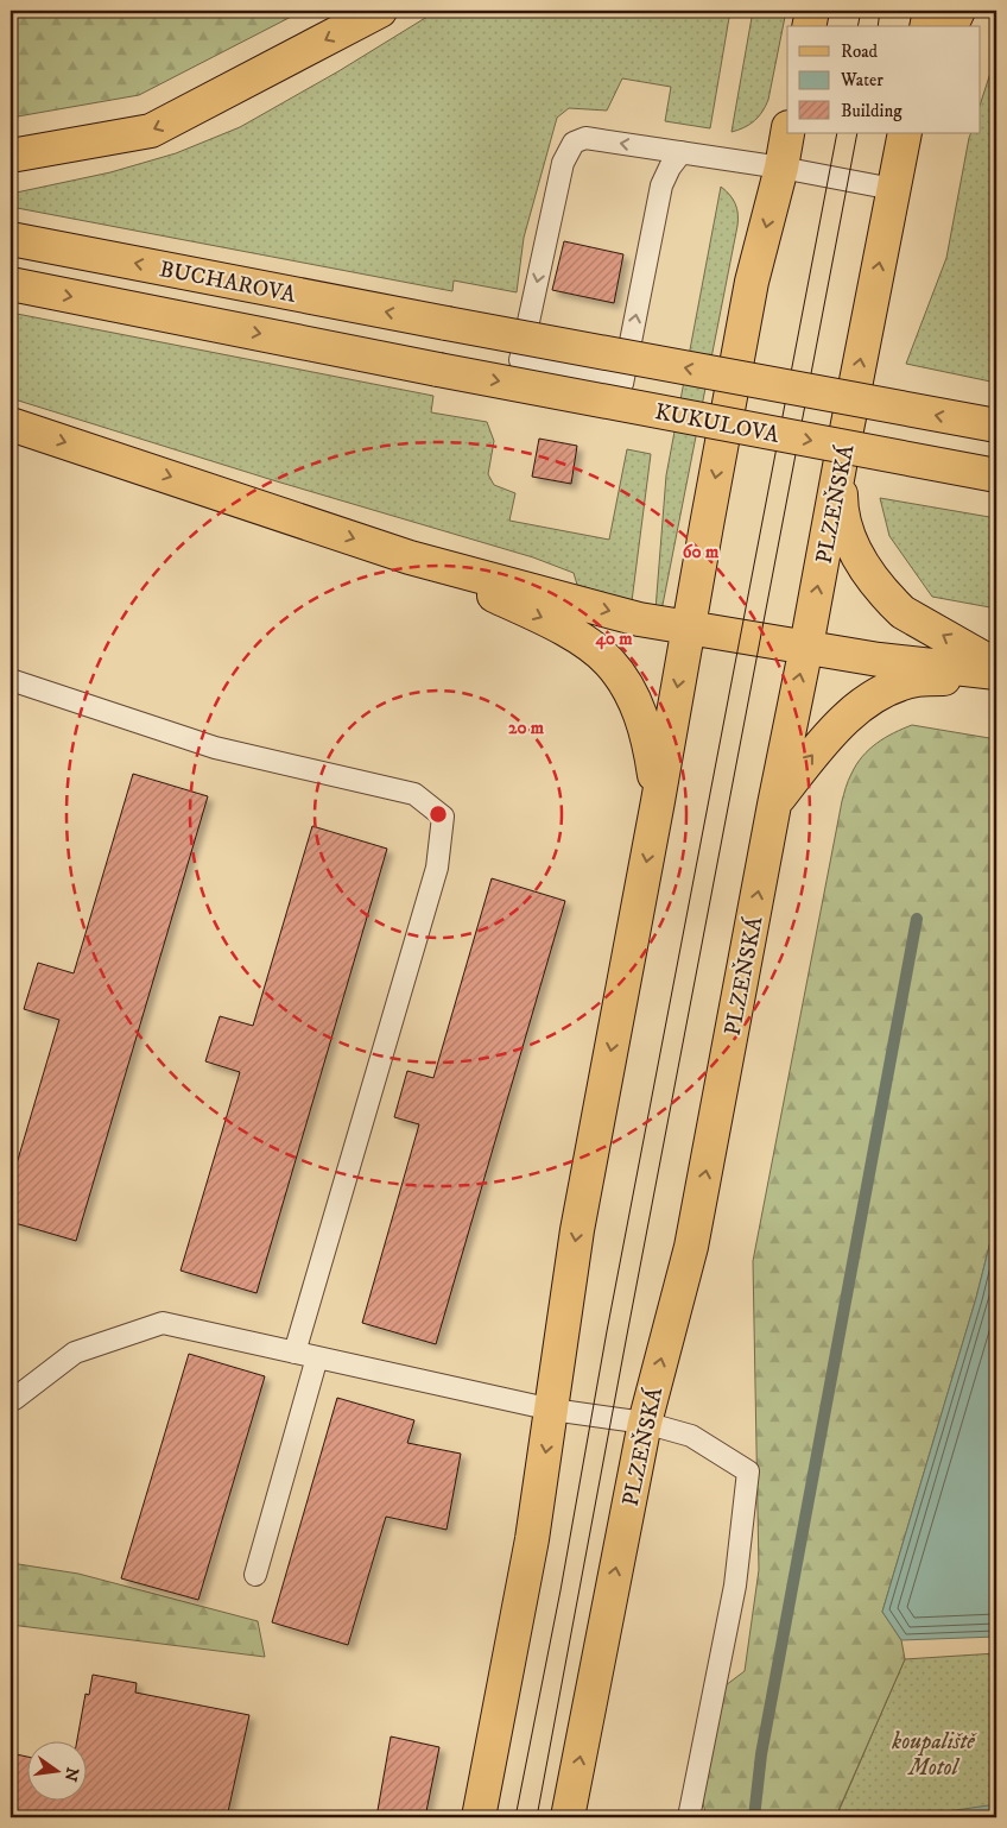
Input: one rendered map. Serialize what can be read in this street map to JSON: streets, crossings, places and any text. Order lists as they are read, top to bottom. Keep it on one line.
{"streets":{"main road":["BUCHAROVA","KUKULOVA","PLZEŇSKÁ"]},"crossings":[["BUCHAROVA","KUKULOVA"]],"parks":["koupaliště Motol"],"legend":["Road","Water","Building"],"north":"right","rings":["60 m","40 m","20 m"]}
